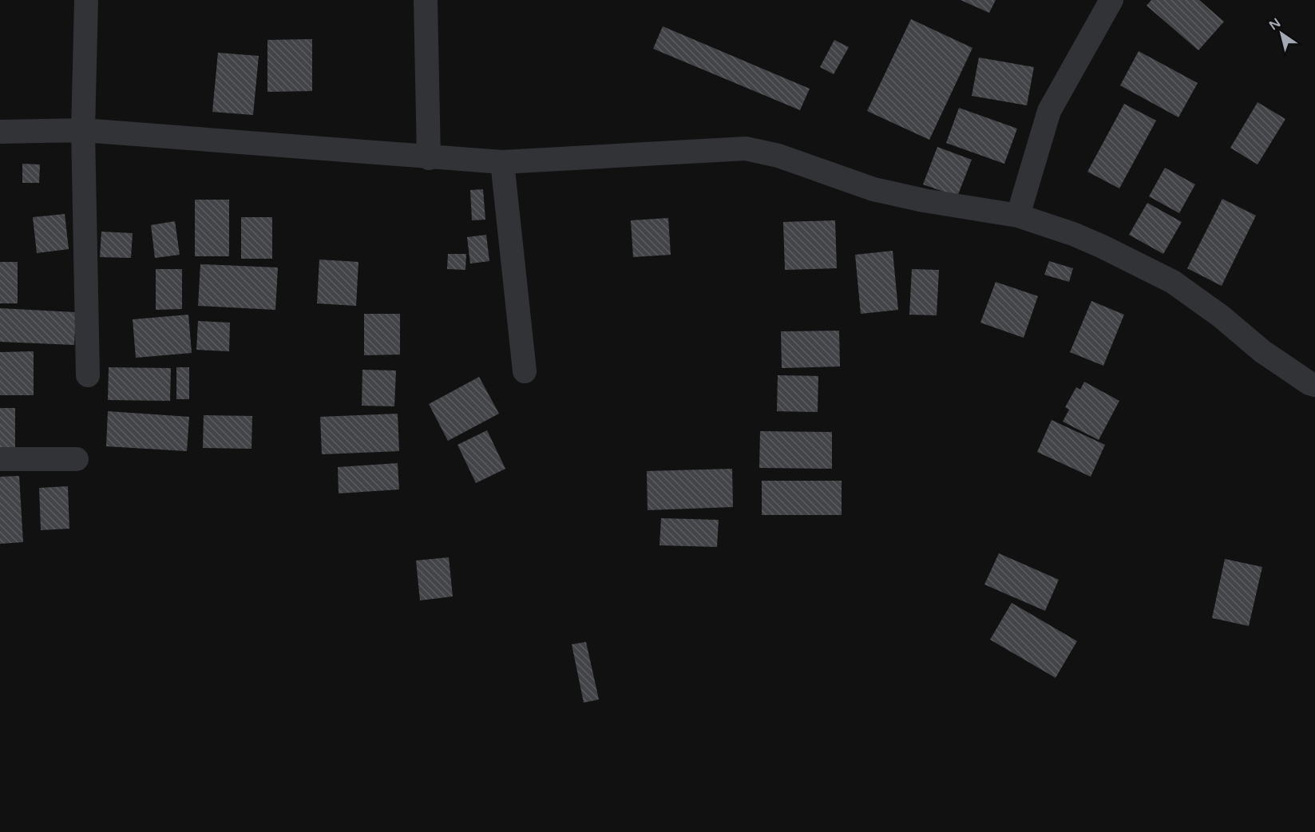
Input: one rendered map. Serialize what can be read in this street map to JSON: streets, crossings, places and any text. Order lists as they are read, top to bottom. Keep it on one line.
{"north":"top left"}
